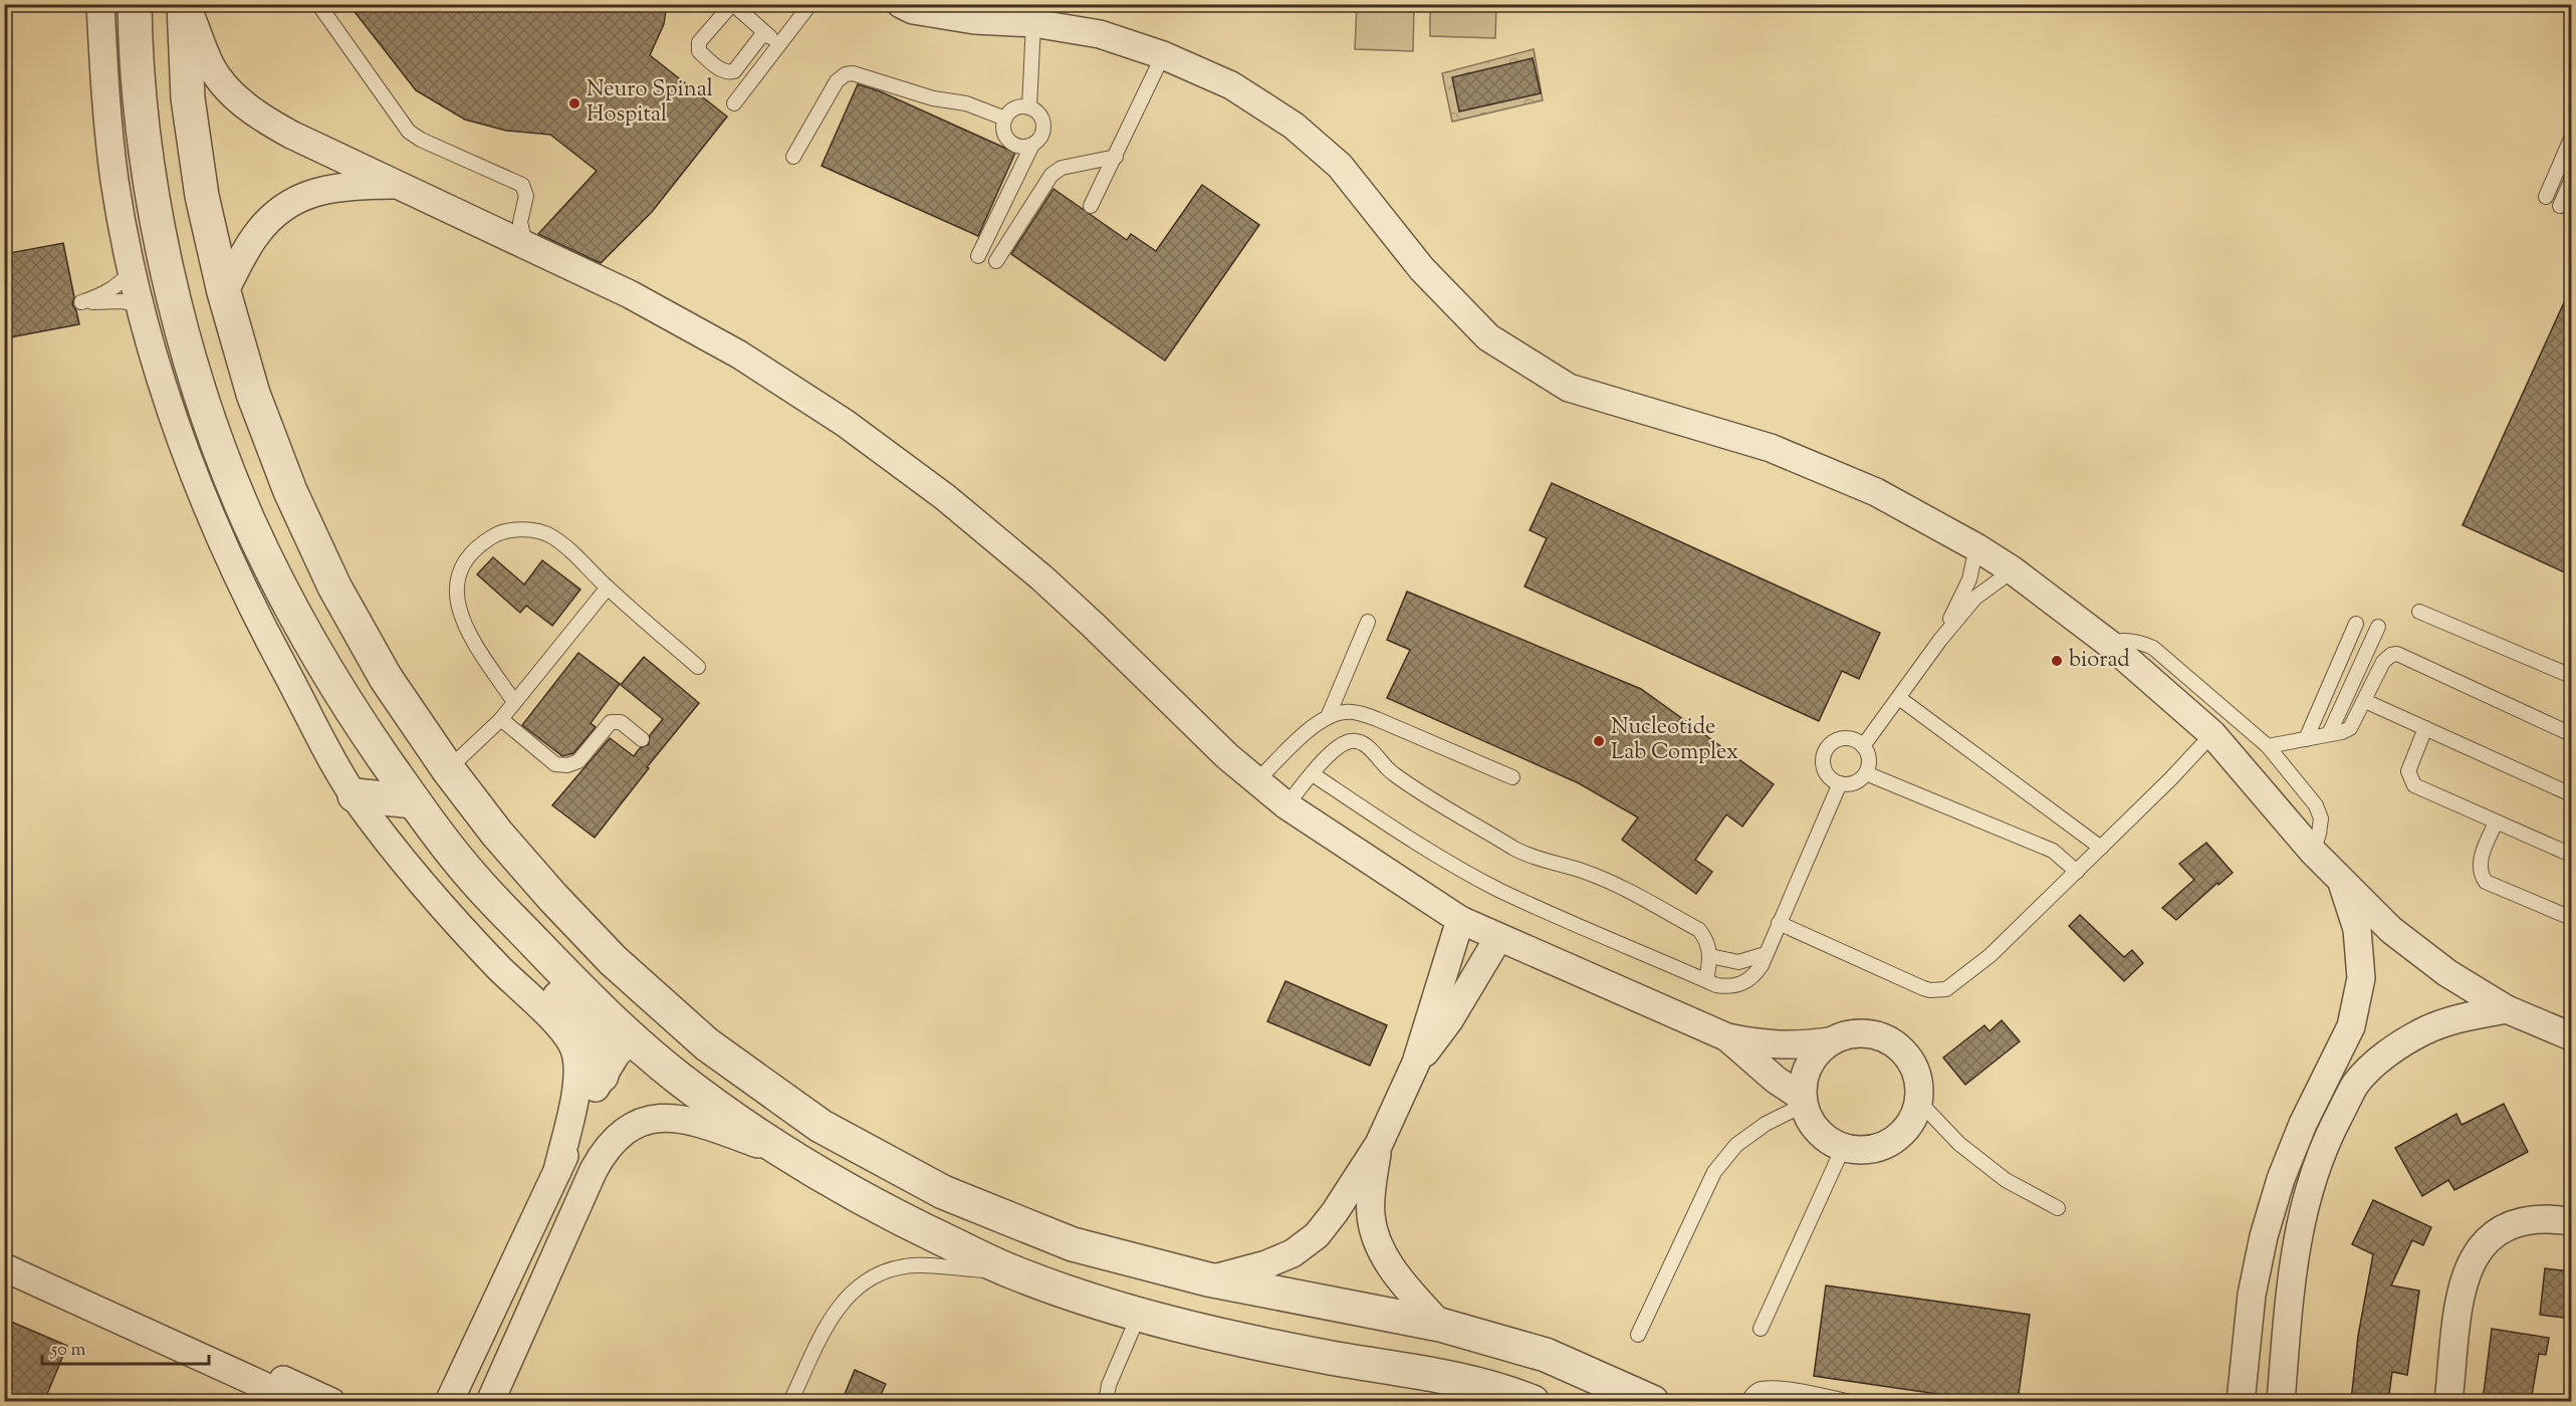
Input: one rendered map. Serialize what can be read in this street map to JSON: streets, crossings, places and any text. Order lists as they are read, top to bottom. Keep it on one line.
{"places":["Neuro Spinal Hospital","biorad","Nucleotide Lab Complex"],"scale_bar":"50 m"}
